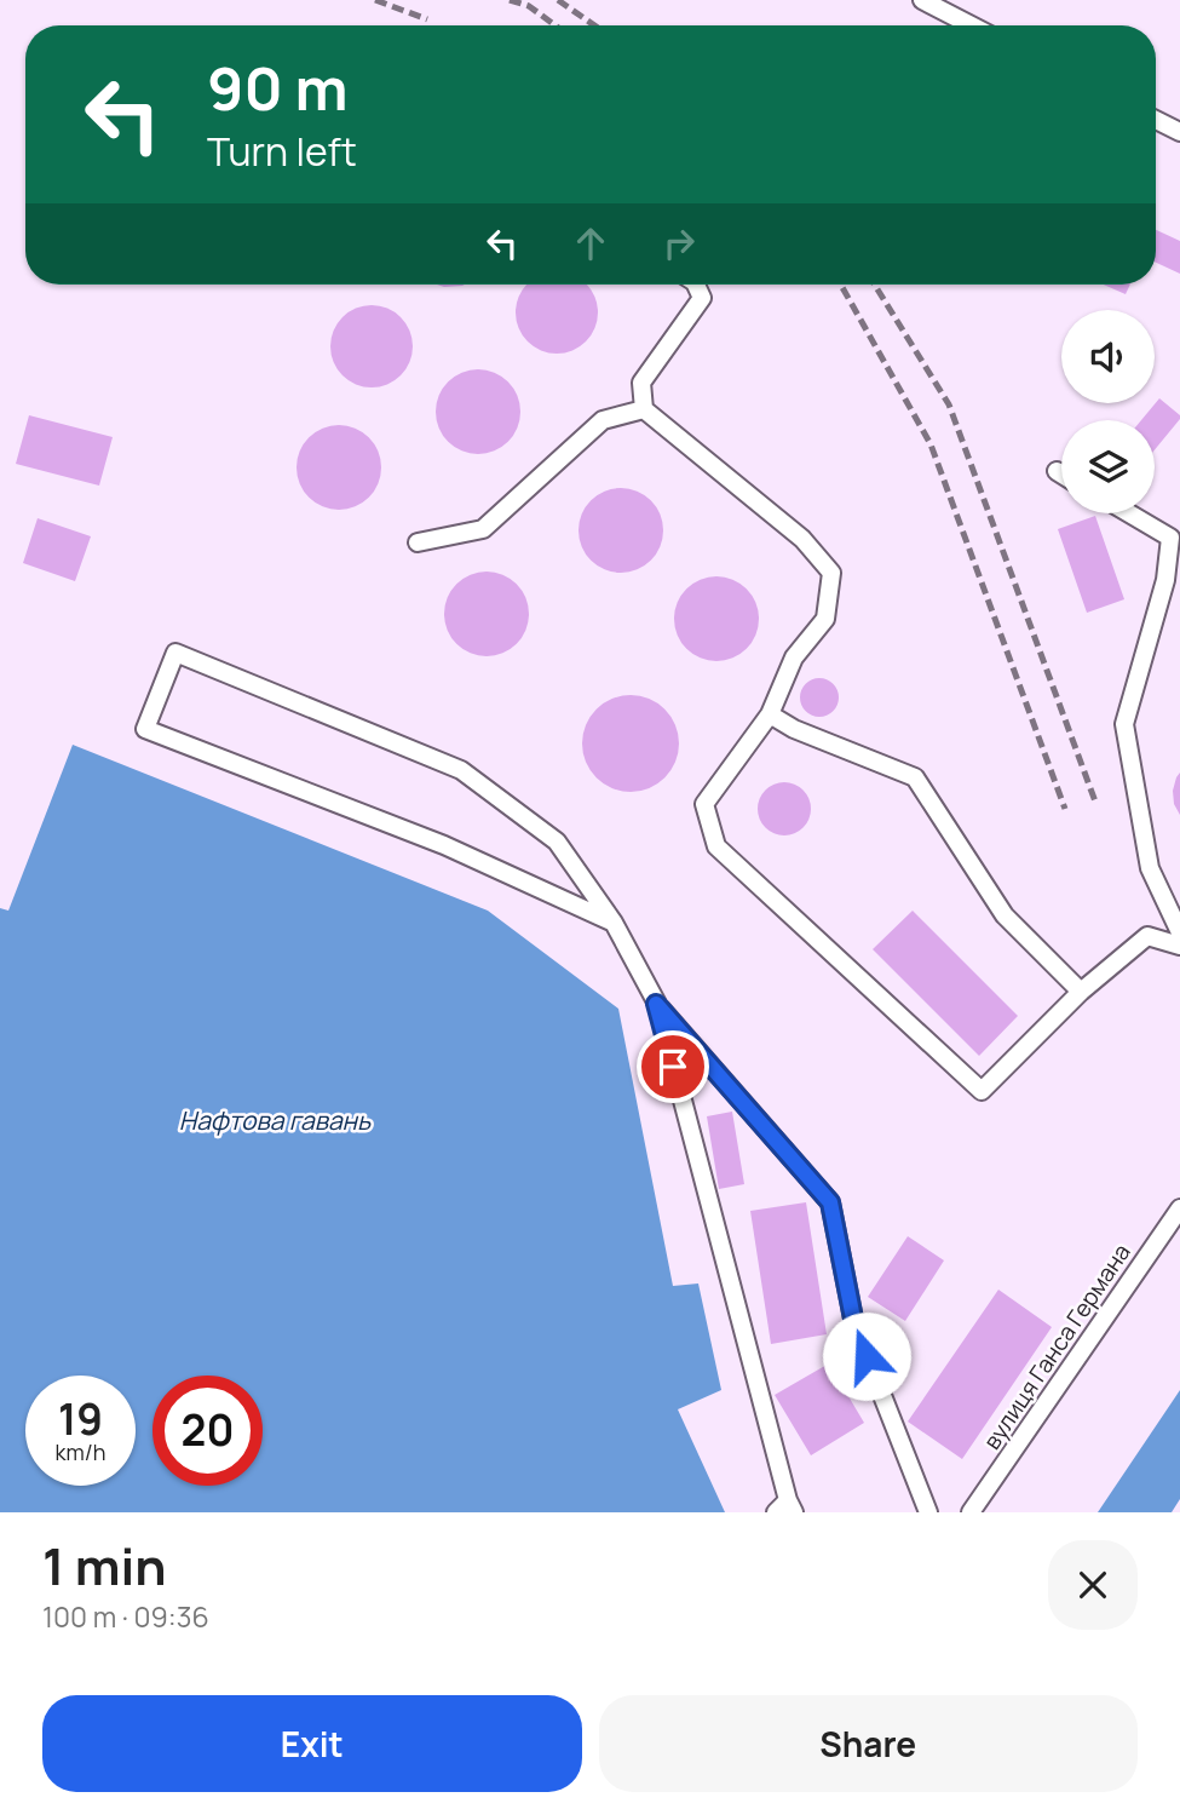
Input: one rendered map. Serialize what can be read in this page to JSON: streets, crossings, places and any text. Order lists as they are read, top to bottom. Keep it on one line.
{"streets":{"lane":["вулиця Ганса Германа"]},"water":["Нафтова гавань"],"page":{"turn":["90 m","Turn left"],"speed":"19 km/h","limit":"20","heading":["1 min","100 m · 09:36"],"buttons":["Exit","Share"]}}
